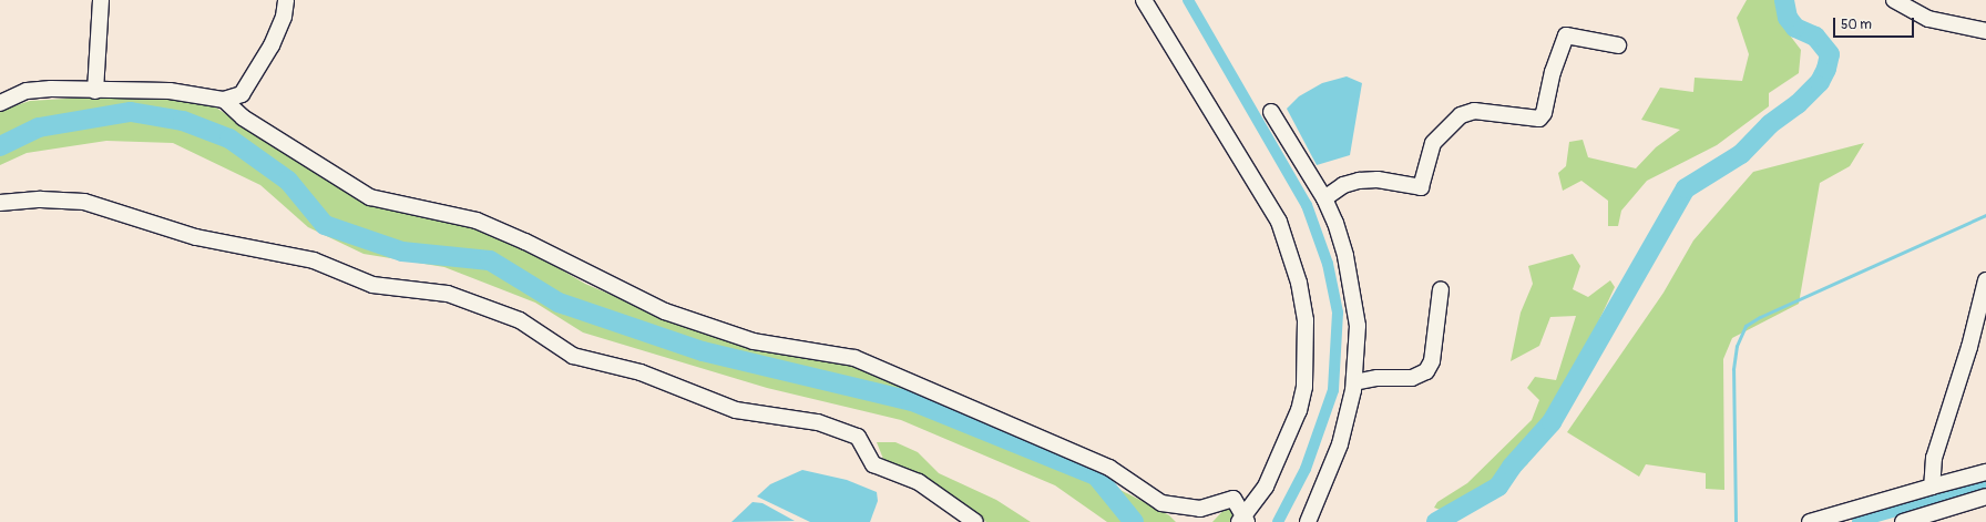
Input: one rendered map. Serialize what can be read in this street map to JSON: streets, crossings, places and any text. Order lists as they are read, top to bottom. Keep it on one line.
{"scale_bar":"50 m"}
